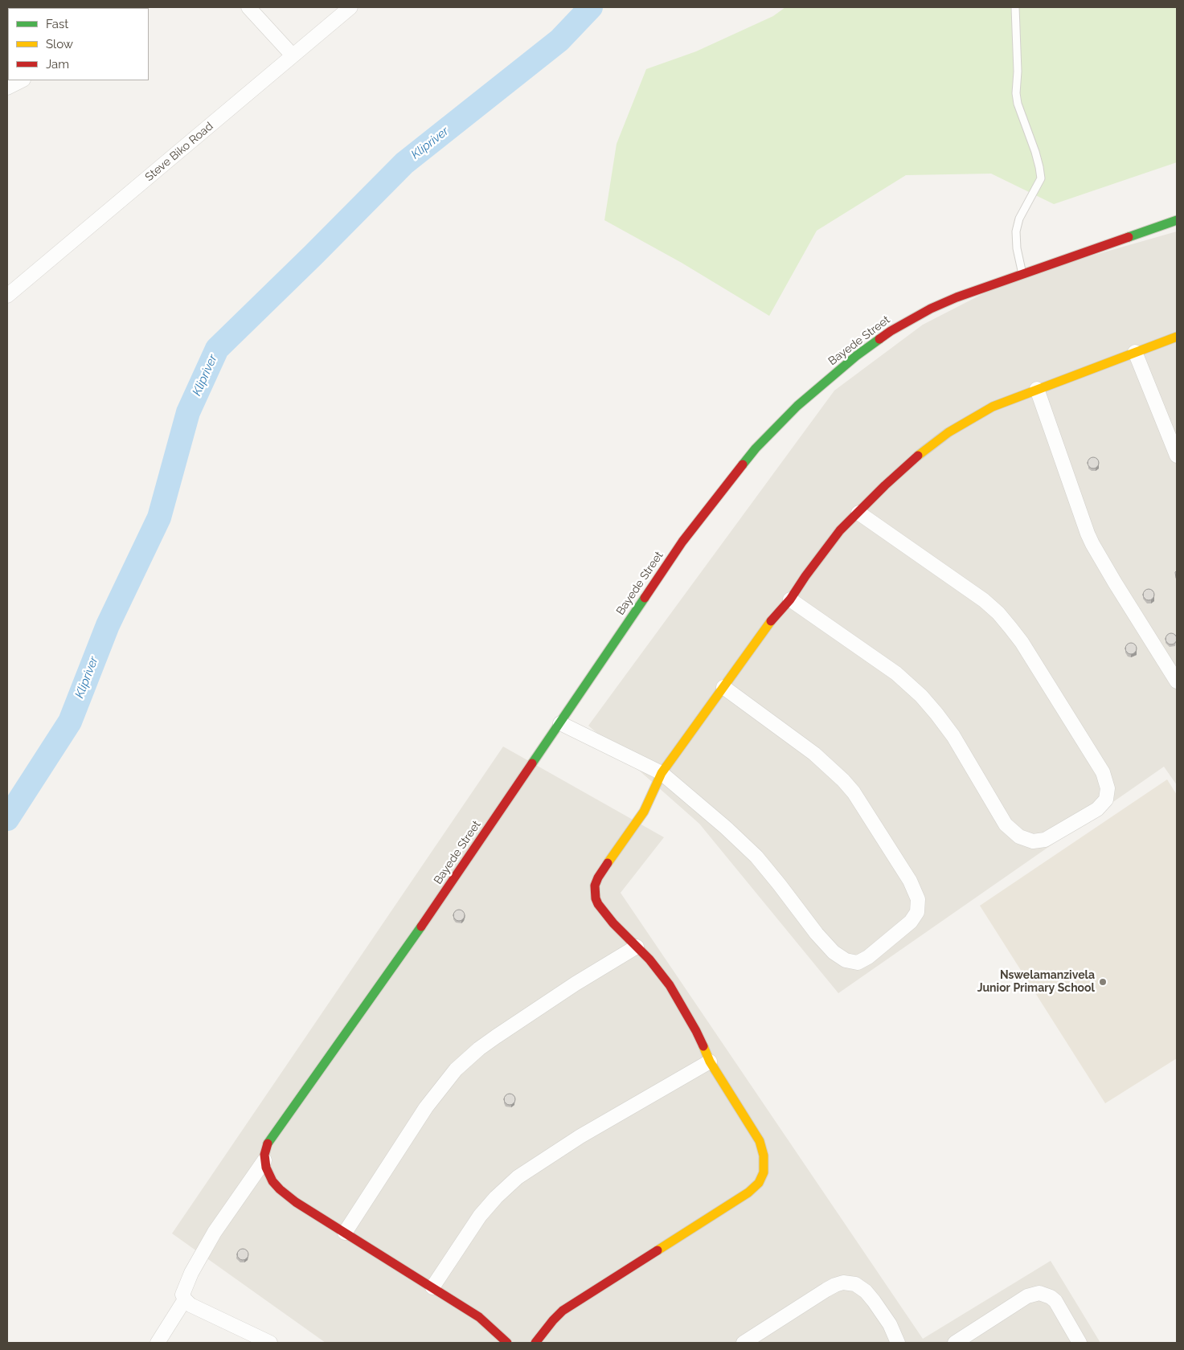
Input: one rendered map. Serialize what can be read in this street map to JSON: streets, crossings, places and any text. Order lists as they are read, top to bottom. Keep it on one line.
{"streets":{"street":["Steve Biko Road","Bayede Street"]},"water":["Klipriver"],"places":["Nswelamanzivela Junior Primary School"],"legend":["Fast","Slow","Jam"]}
